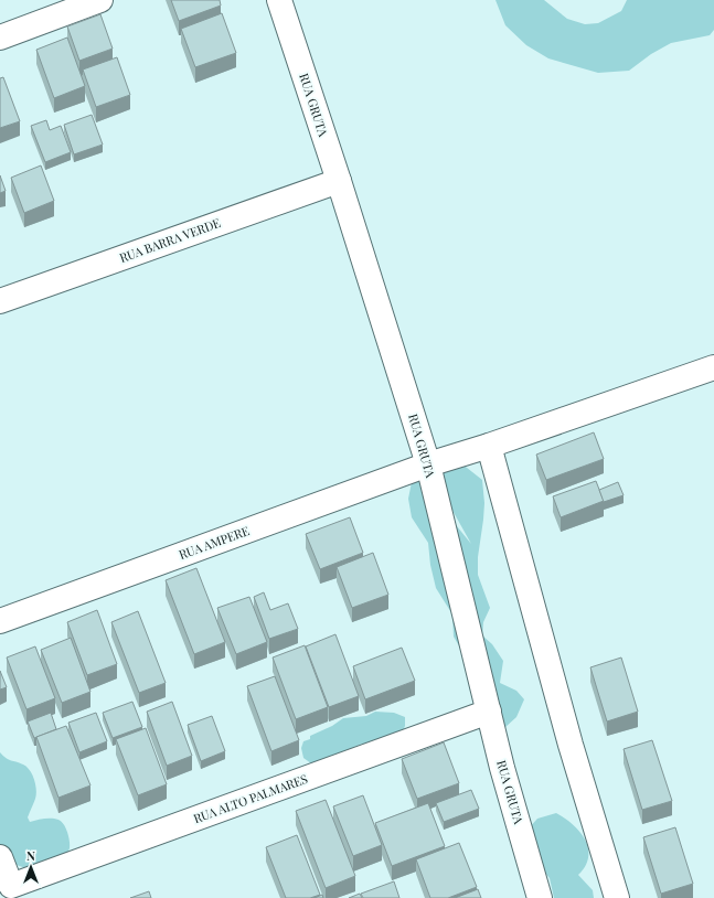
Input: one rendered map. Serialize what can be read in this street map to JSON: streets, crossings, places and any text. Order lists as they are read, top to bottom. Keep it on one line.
{"streets":{"street":["RUA GRUTA","RUA BARRA VERDE","RUA AMPERE","RUA ALTO PALMARES"]},"crossings":[["RUA GRUTA","RUA BARRA VERDE"],["RUA GRUTA","RUA AMPERE"],["RUA GRUTA","RUA ALTO PALMARES"]],"north":"top"}
